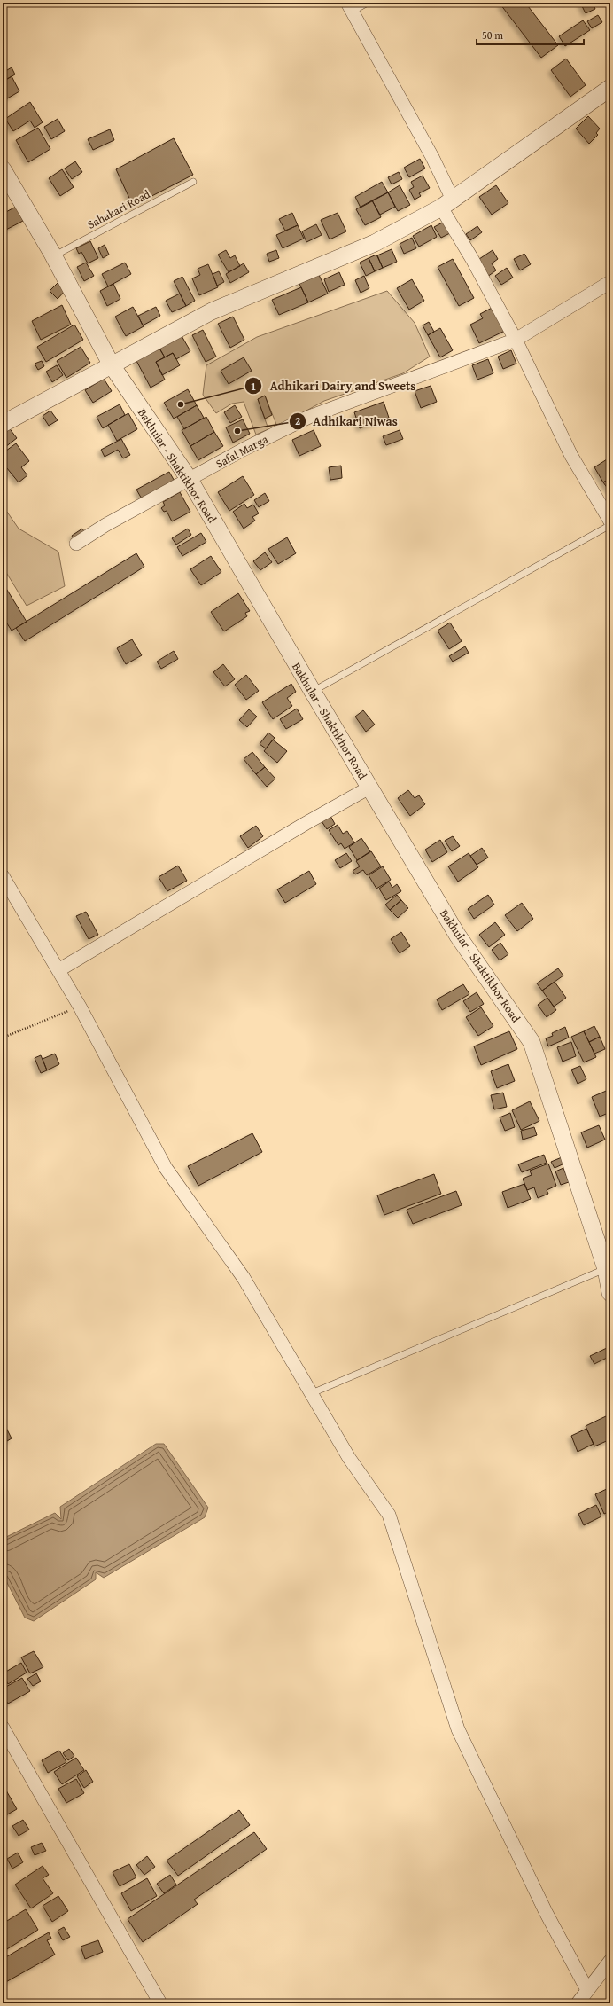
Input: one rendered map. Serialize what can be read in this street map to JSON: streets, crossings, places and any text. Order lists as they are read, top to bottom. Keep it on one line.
{"streets":{"street":["Safal Marga","Bakhular - Shaktikhor Road"],"lane":["Sahakari Road"]},"crossings":[["Sahakari Road","Bakhular - Shaktikhor Road"],["Safal Marga","Bakhular - Shaktikhor Road"]],"places":["Adhikari Dairy and Sweets","Adhikari Niwas"],"scale_bar":"50 m"}
